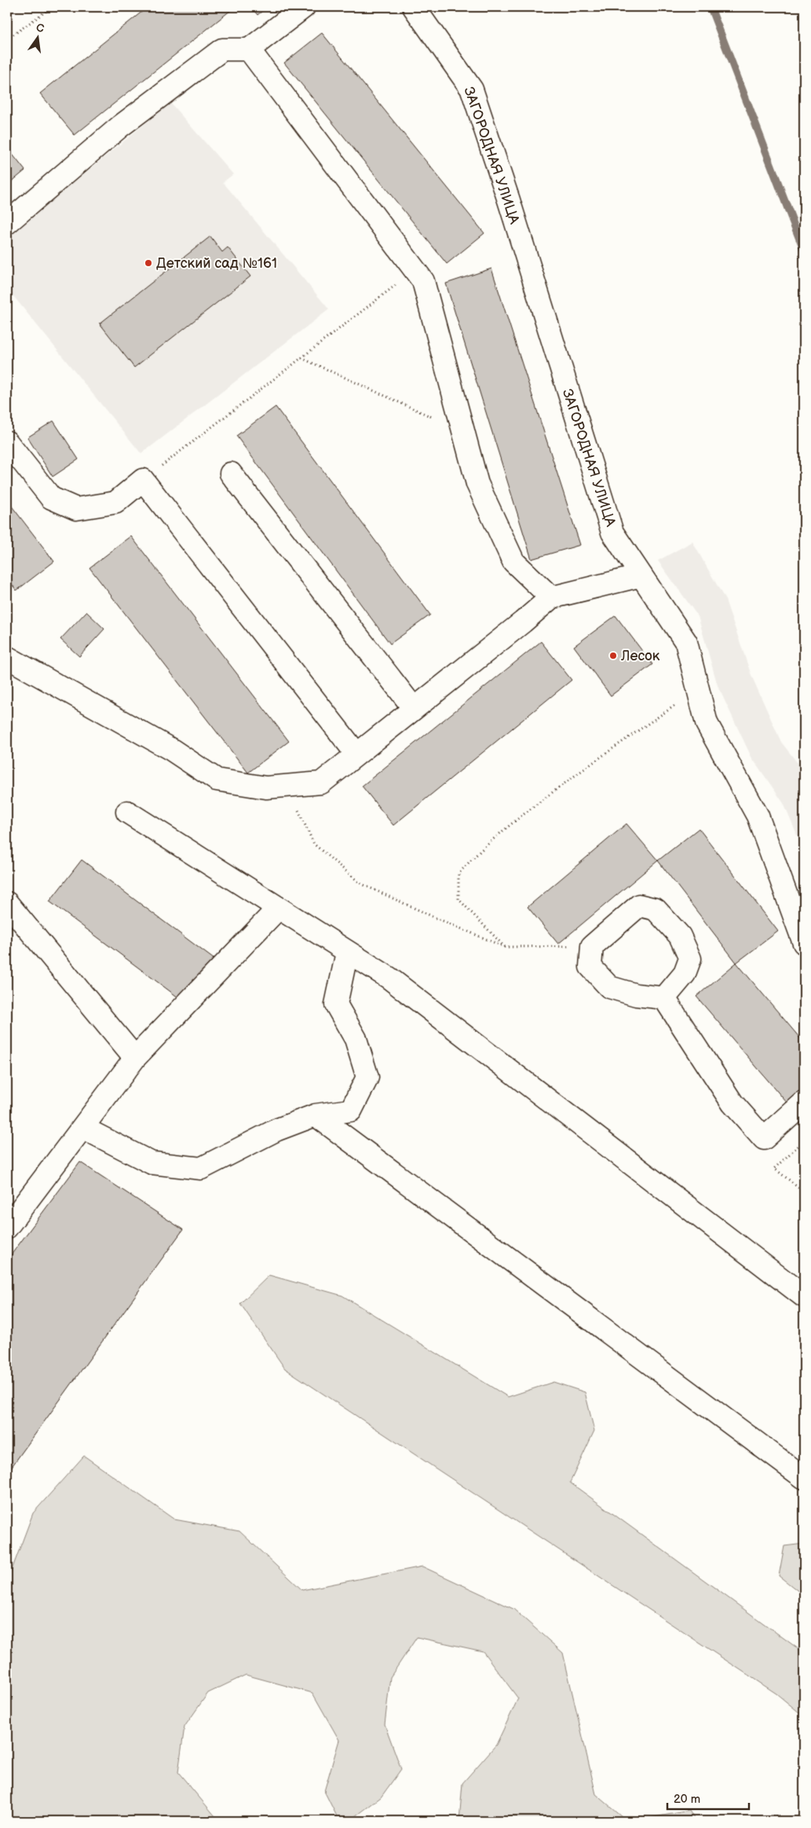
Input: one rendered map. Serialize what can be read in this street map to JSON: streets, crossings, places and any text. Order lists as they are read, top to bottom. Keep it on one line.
{"streets":{"street":["ЗАГОРОДНАЯ УЛИЦА"]},"places":["Детский сад №161","Лесок"],"scale_bar":"20 m","north":"top"}
